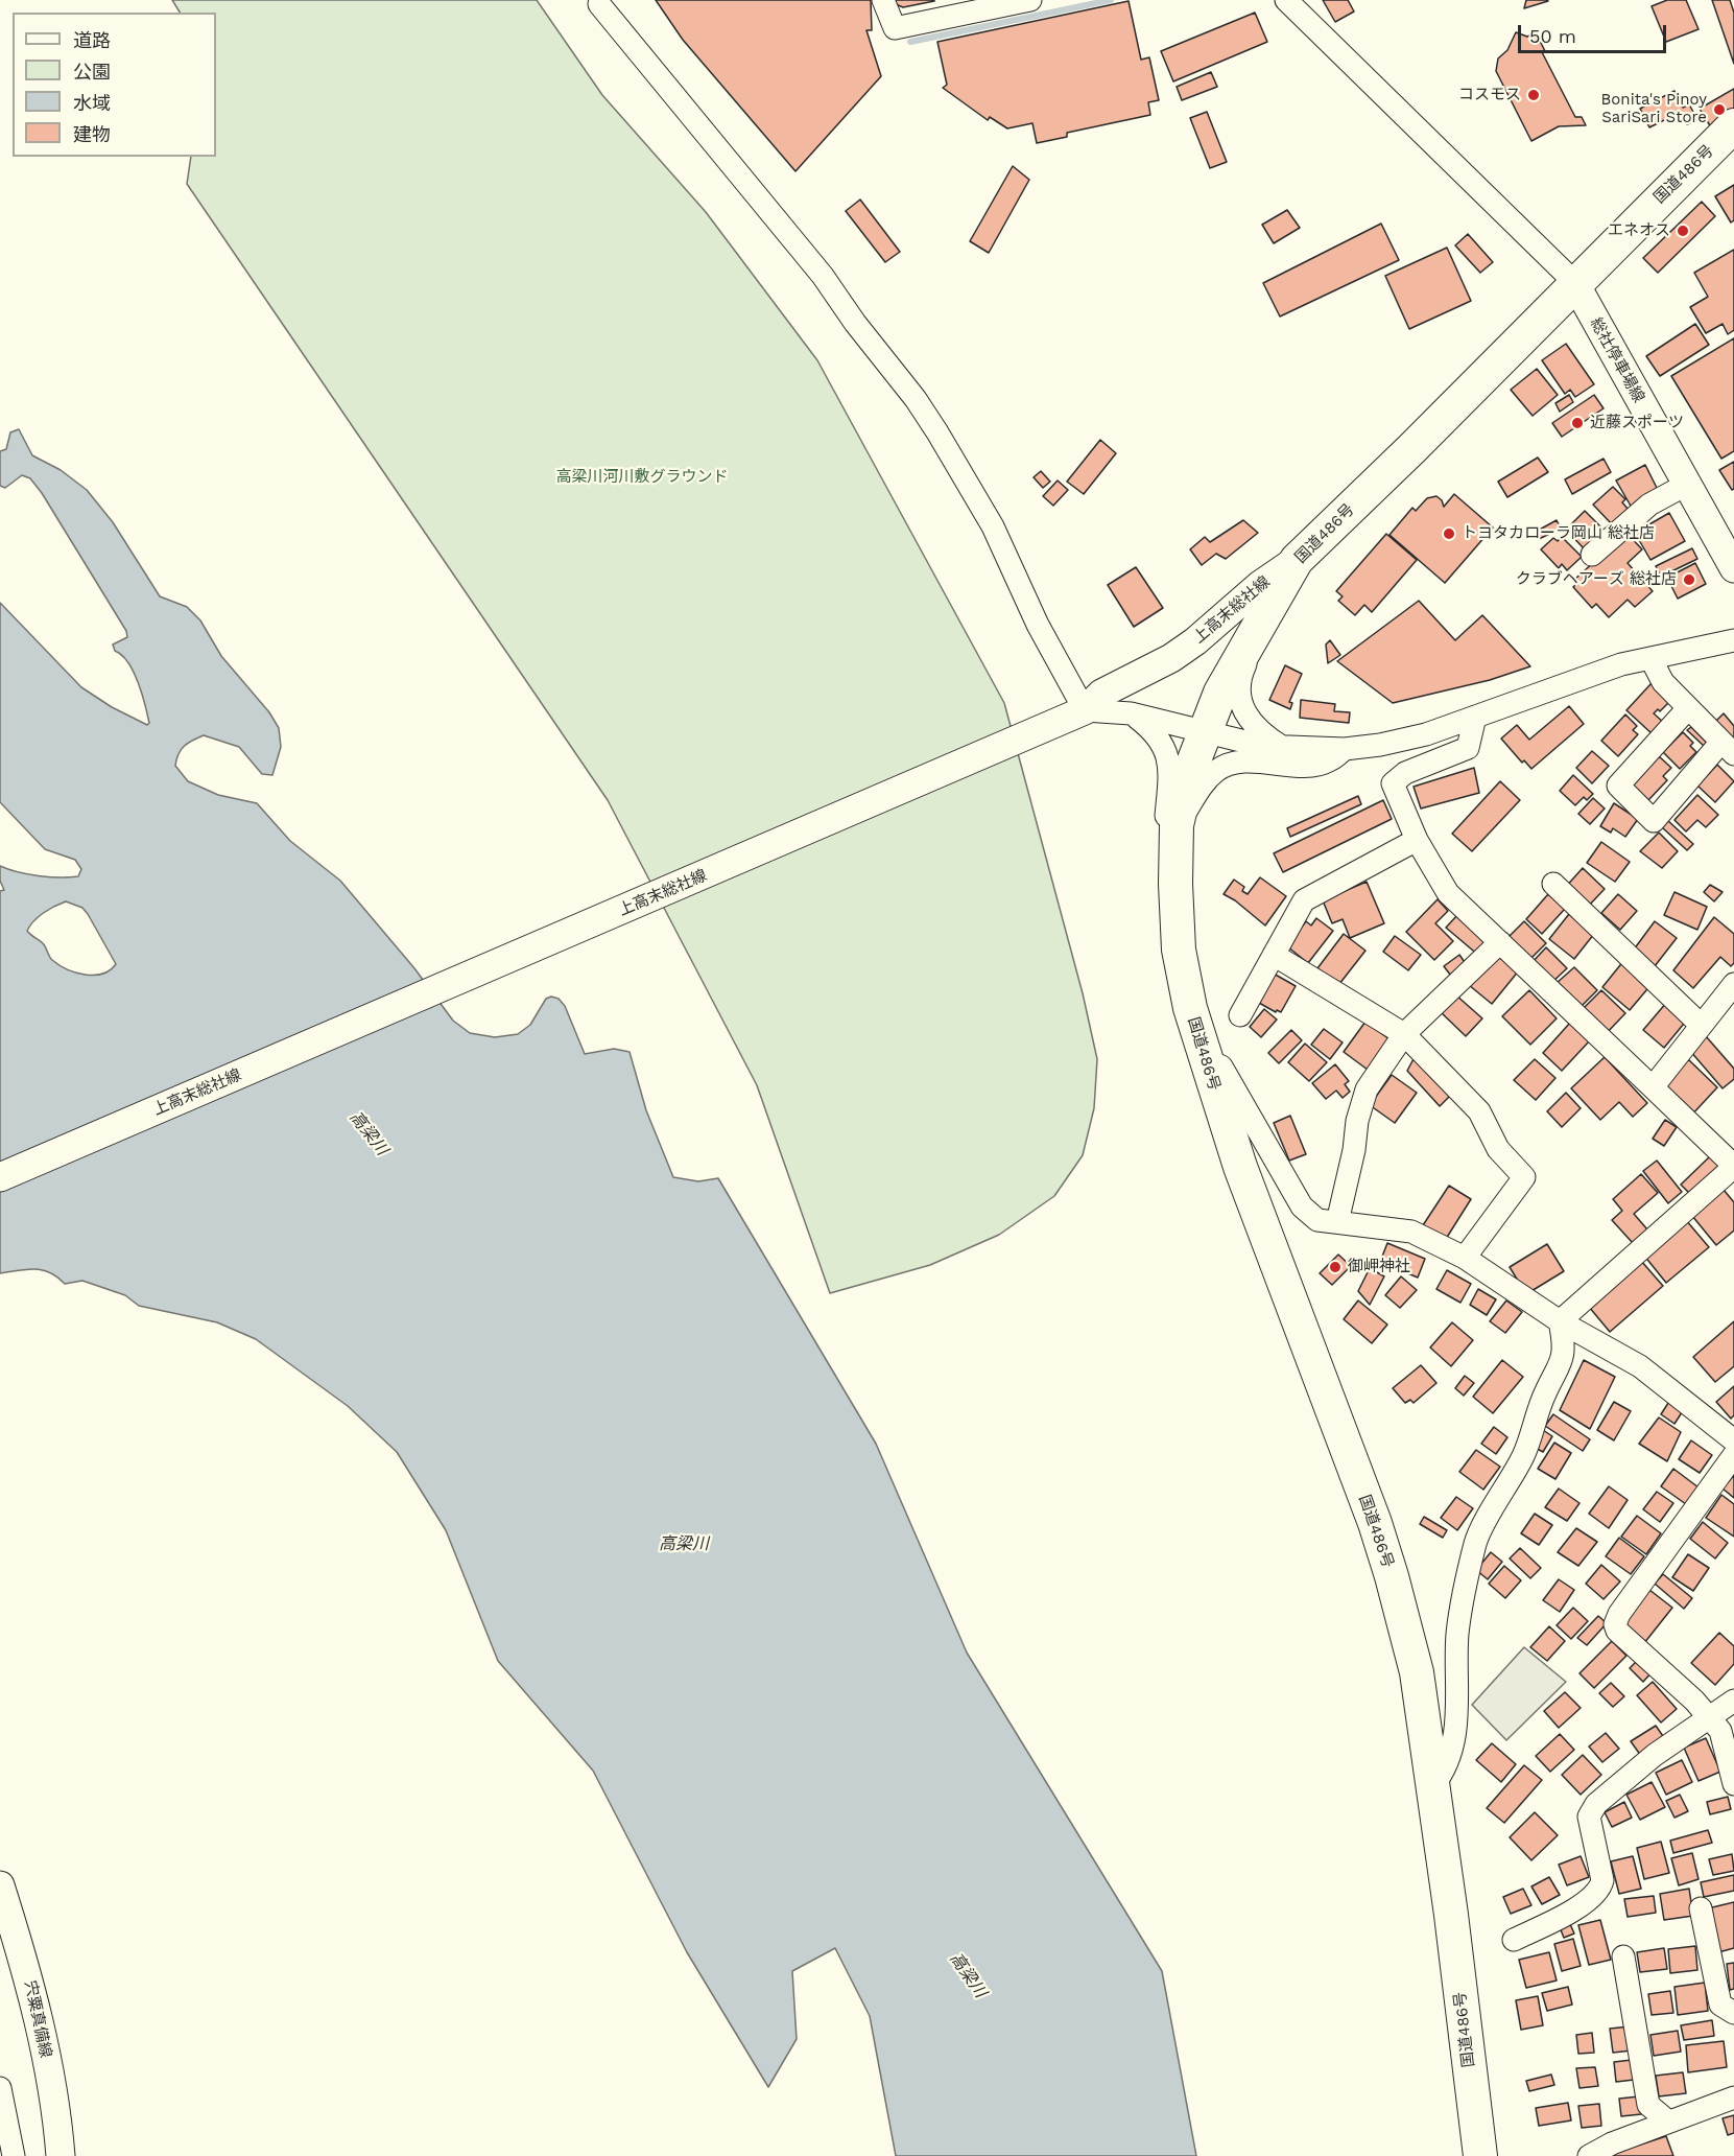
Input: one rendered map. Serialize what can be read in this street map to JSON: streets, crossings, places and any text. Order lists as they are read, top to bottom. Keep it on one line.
{"streets":{"highway":["国道486号"],"main road":["総社停車場線","上高末総社線","宍粟真備線"]},"crossings":[["国道486号","総社停車場線"],["国道486号","上高末総社線"]],"water":["高梁川"],"parks":["高梁川河川敷グラウンド"],"places":["コスモス","Bonita's Pinoy SariSari Store","エネオス","近藤スポーツ","トヨタカローラ岡山 総社店","クラブヘアーズ 総社店","御岬神社"],"legend":["道路","公園","水域","建物"],"scale_bar":"50 m"}
